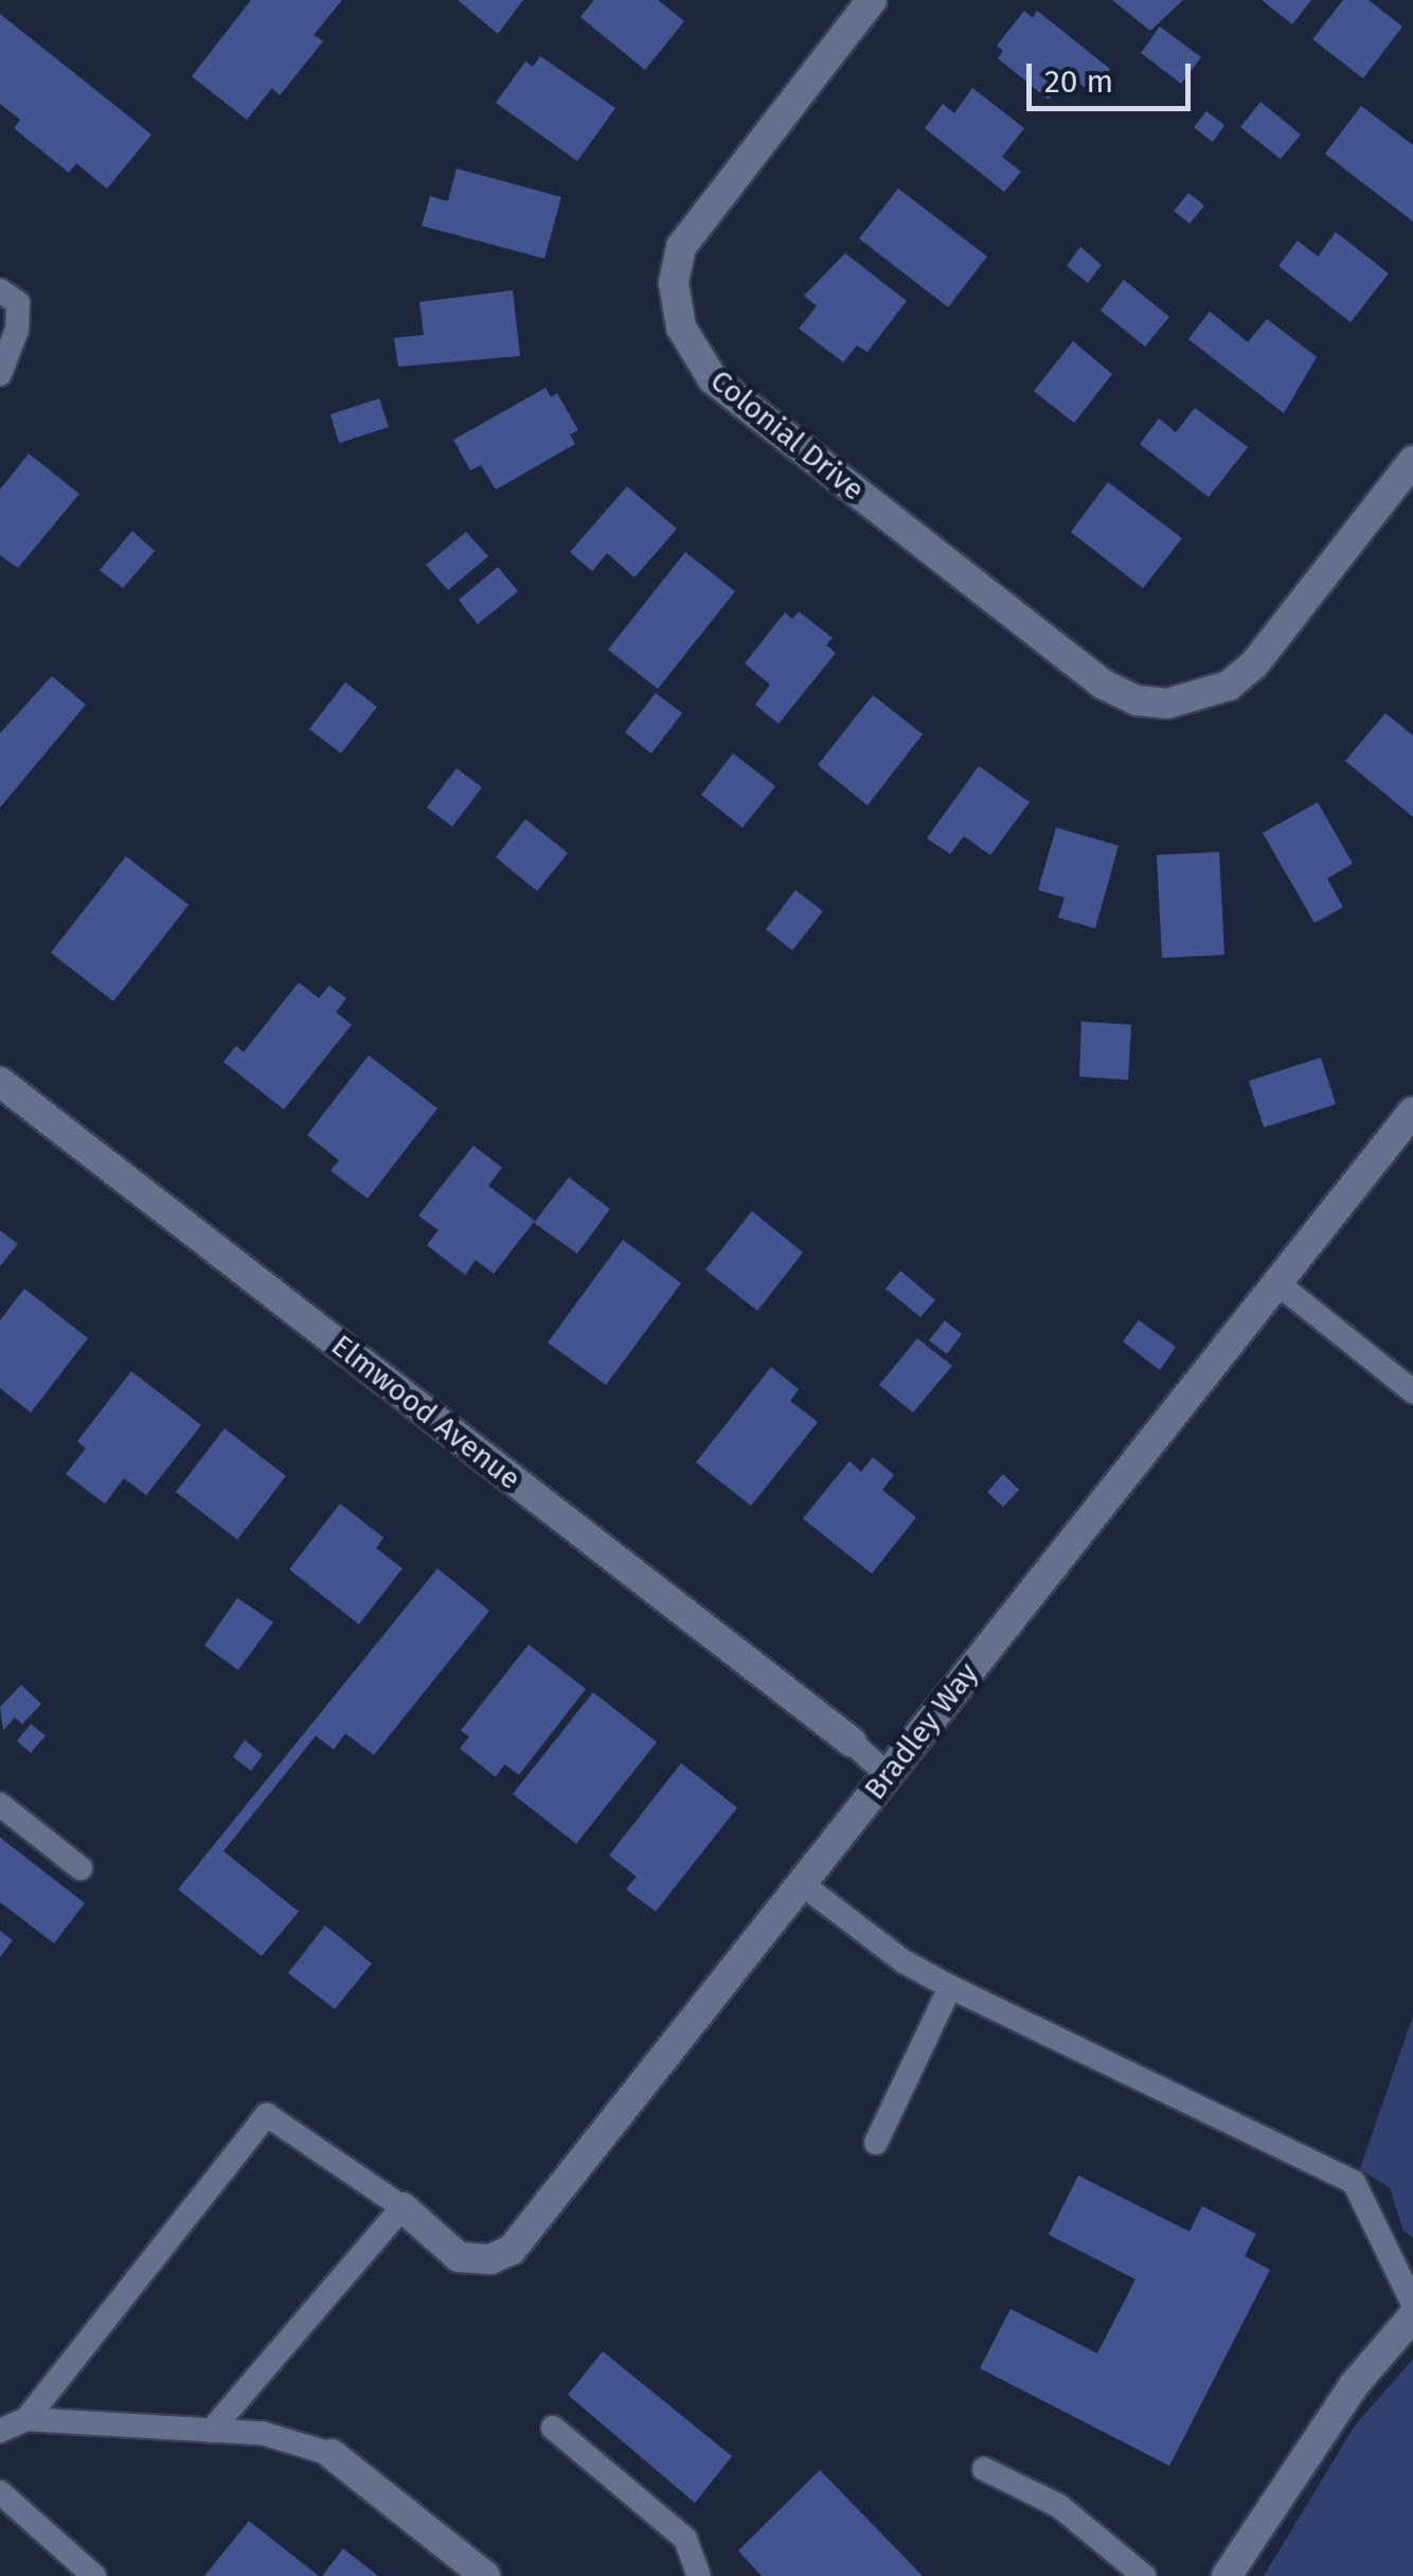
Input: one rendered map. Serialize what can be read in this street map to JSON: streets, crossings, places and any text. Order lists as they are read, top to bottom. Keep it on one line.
{"streets":{"street":["Colonial Drive","Elmwood Avenue","Bradley Way"]},"scale_bar":"20 m"}
